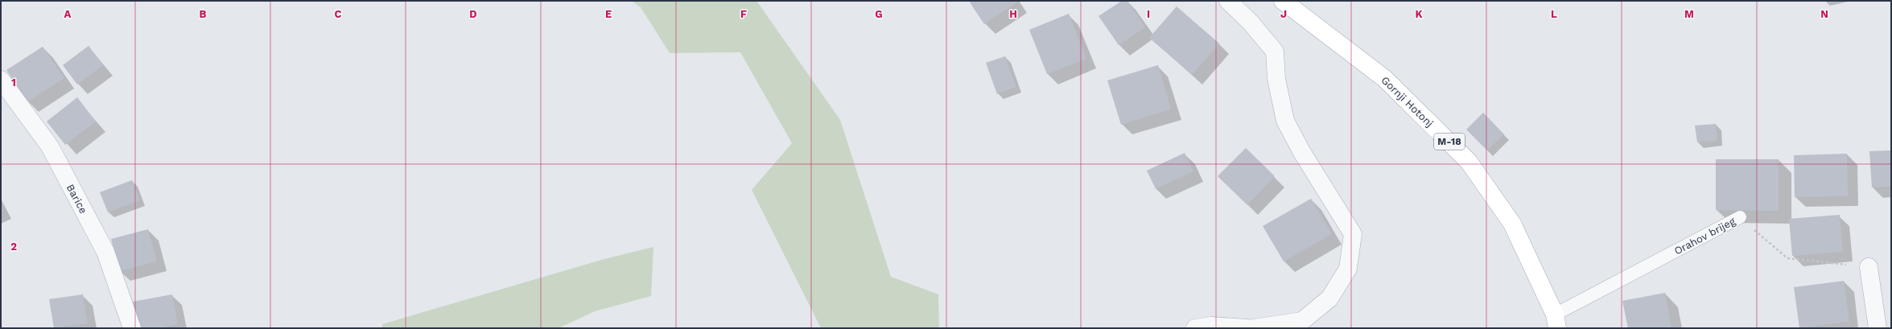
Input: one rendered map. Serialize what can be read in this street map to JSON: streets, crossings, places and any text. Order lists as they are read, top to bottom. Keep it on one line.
{"streets":{"main road":["Gornji Hotonj","M-18"],"street":["Barice"],"lane":["Orahov brijeg"]},"crossings":[["Gornji Hotonj","Orahov brijeg"]],"grid":{"columns":["A","B","C","D","E","F","G","H","I","J","K","L","M","N"],"rows":["1","2"]}}
